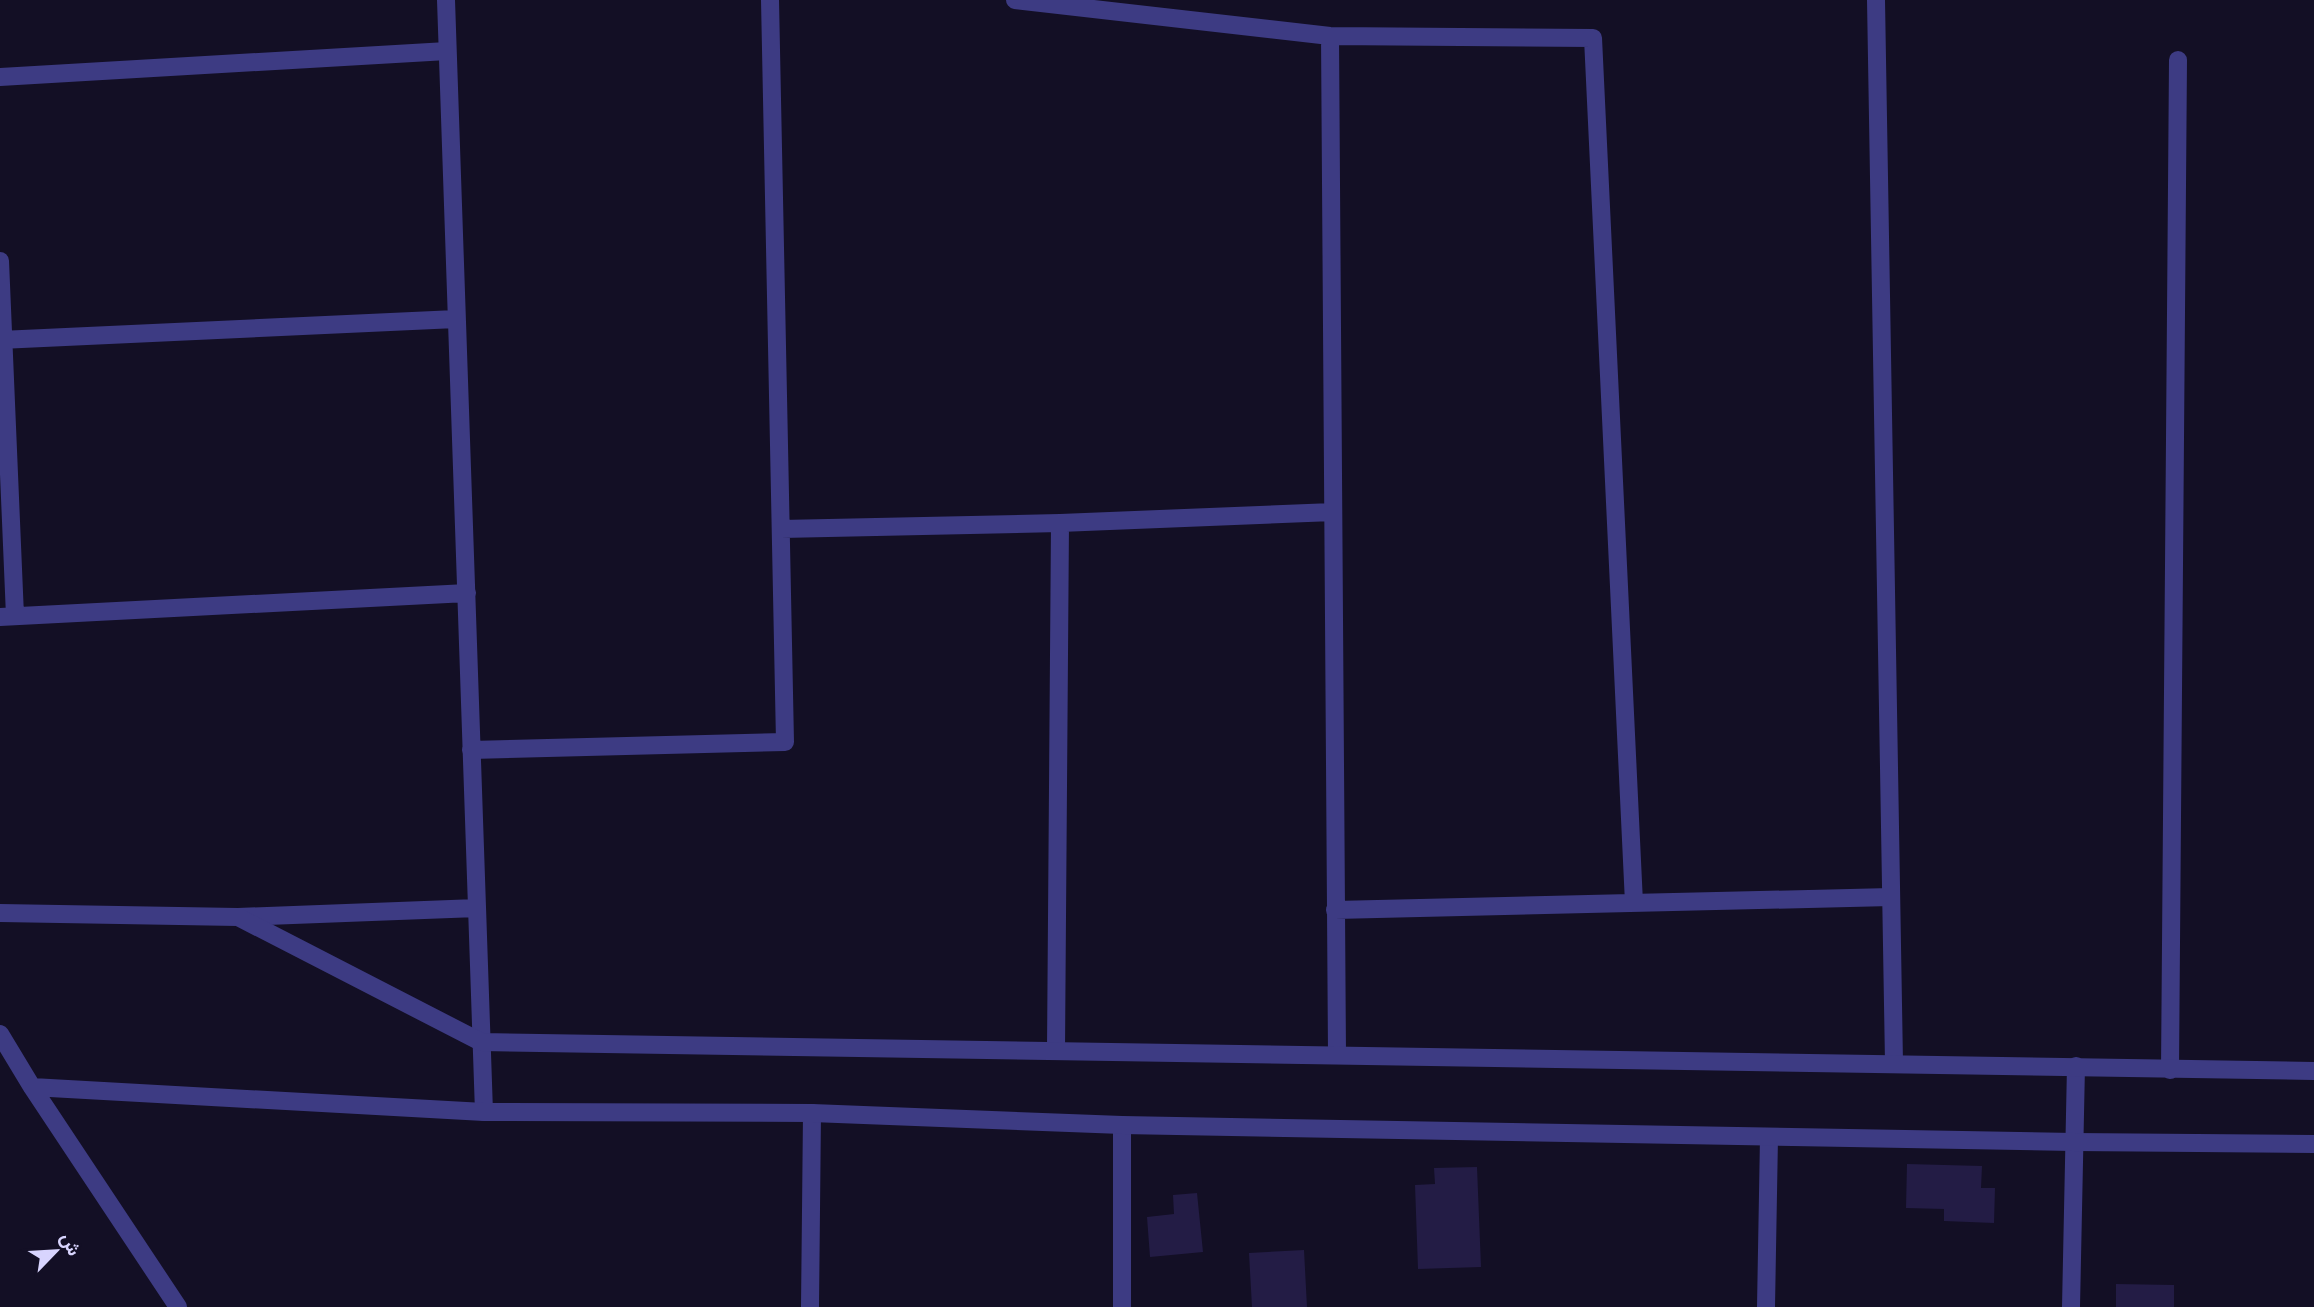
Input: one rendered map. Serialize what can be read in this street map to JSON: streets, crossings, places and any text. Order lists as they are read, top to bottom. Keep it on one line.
{"north":"top right"}
